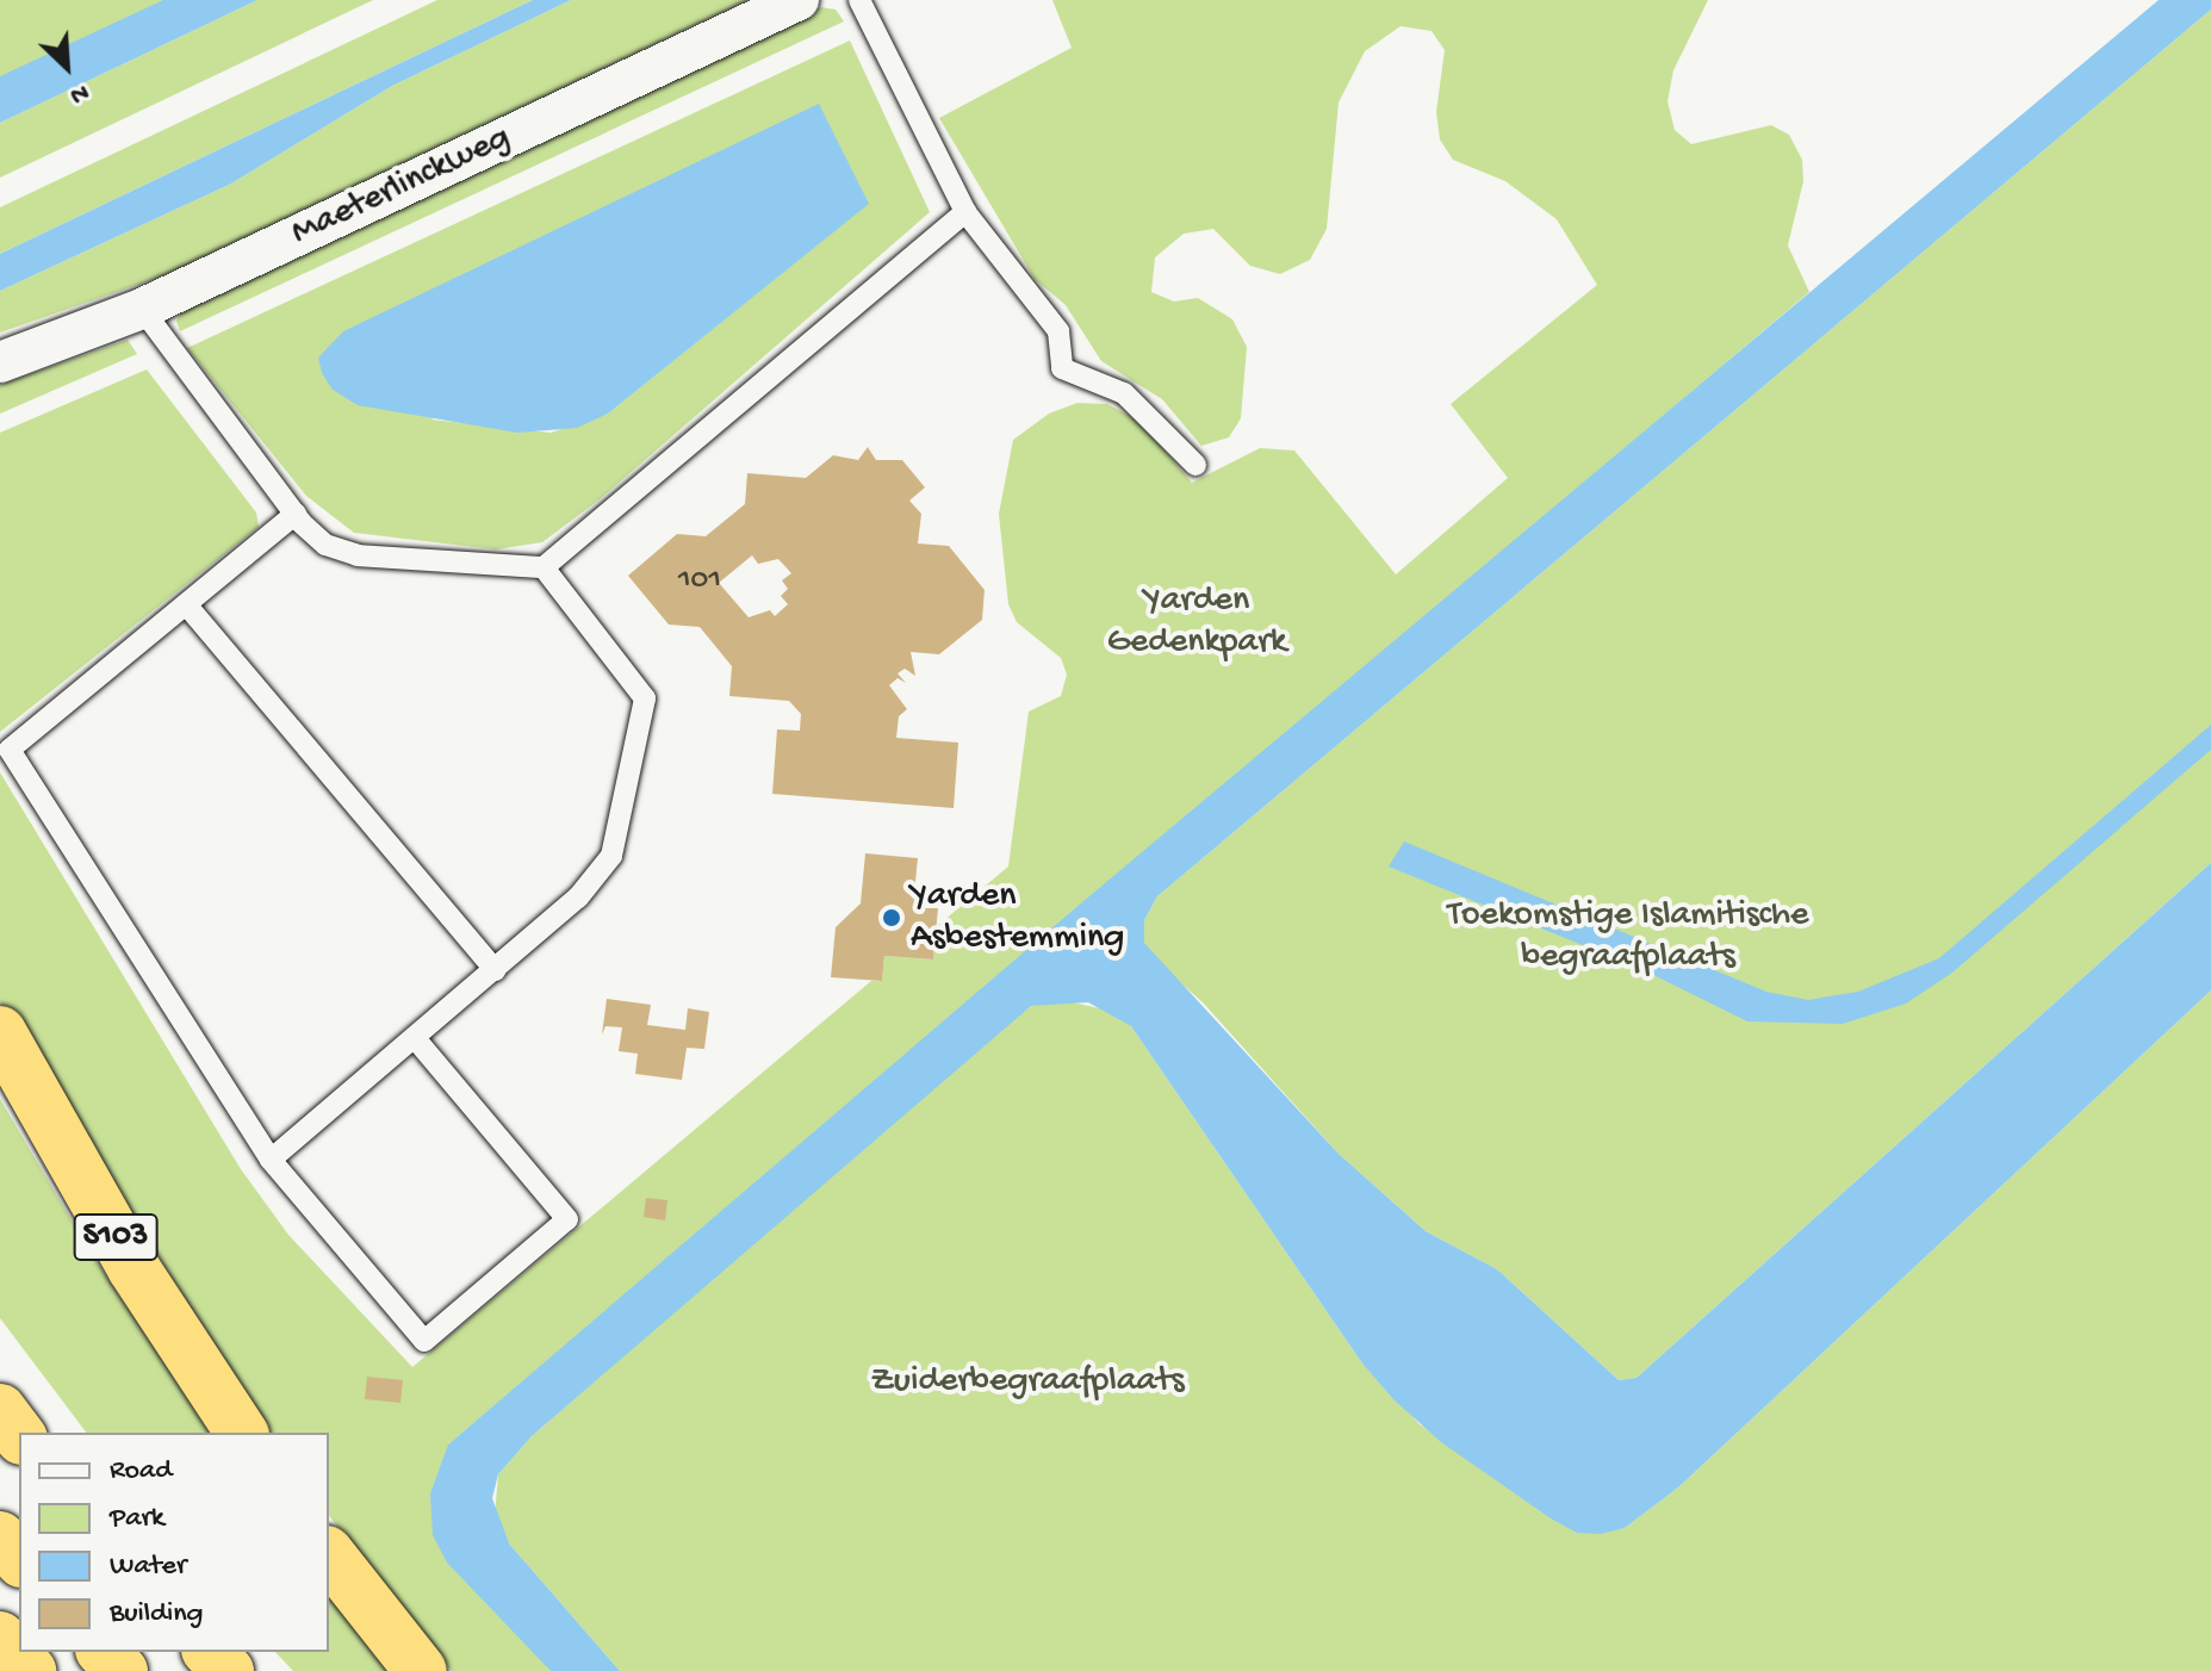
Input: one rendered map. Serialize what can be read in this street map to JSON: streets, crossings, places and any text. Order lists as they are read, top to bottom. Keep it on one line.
{"streets":{"highway":["S103"],"street":["Maeterlinckweg"]},"parks":["Yarden Gedenkpark","Toekomstige Islamitische begraafplaats","Zuiderbegraafplaats"],"places":["Yarden Asbestemming"],"house_numbers":["101"],"legend":["Road","Park","Water","Building"],"north":"bottom right"}
